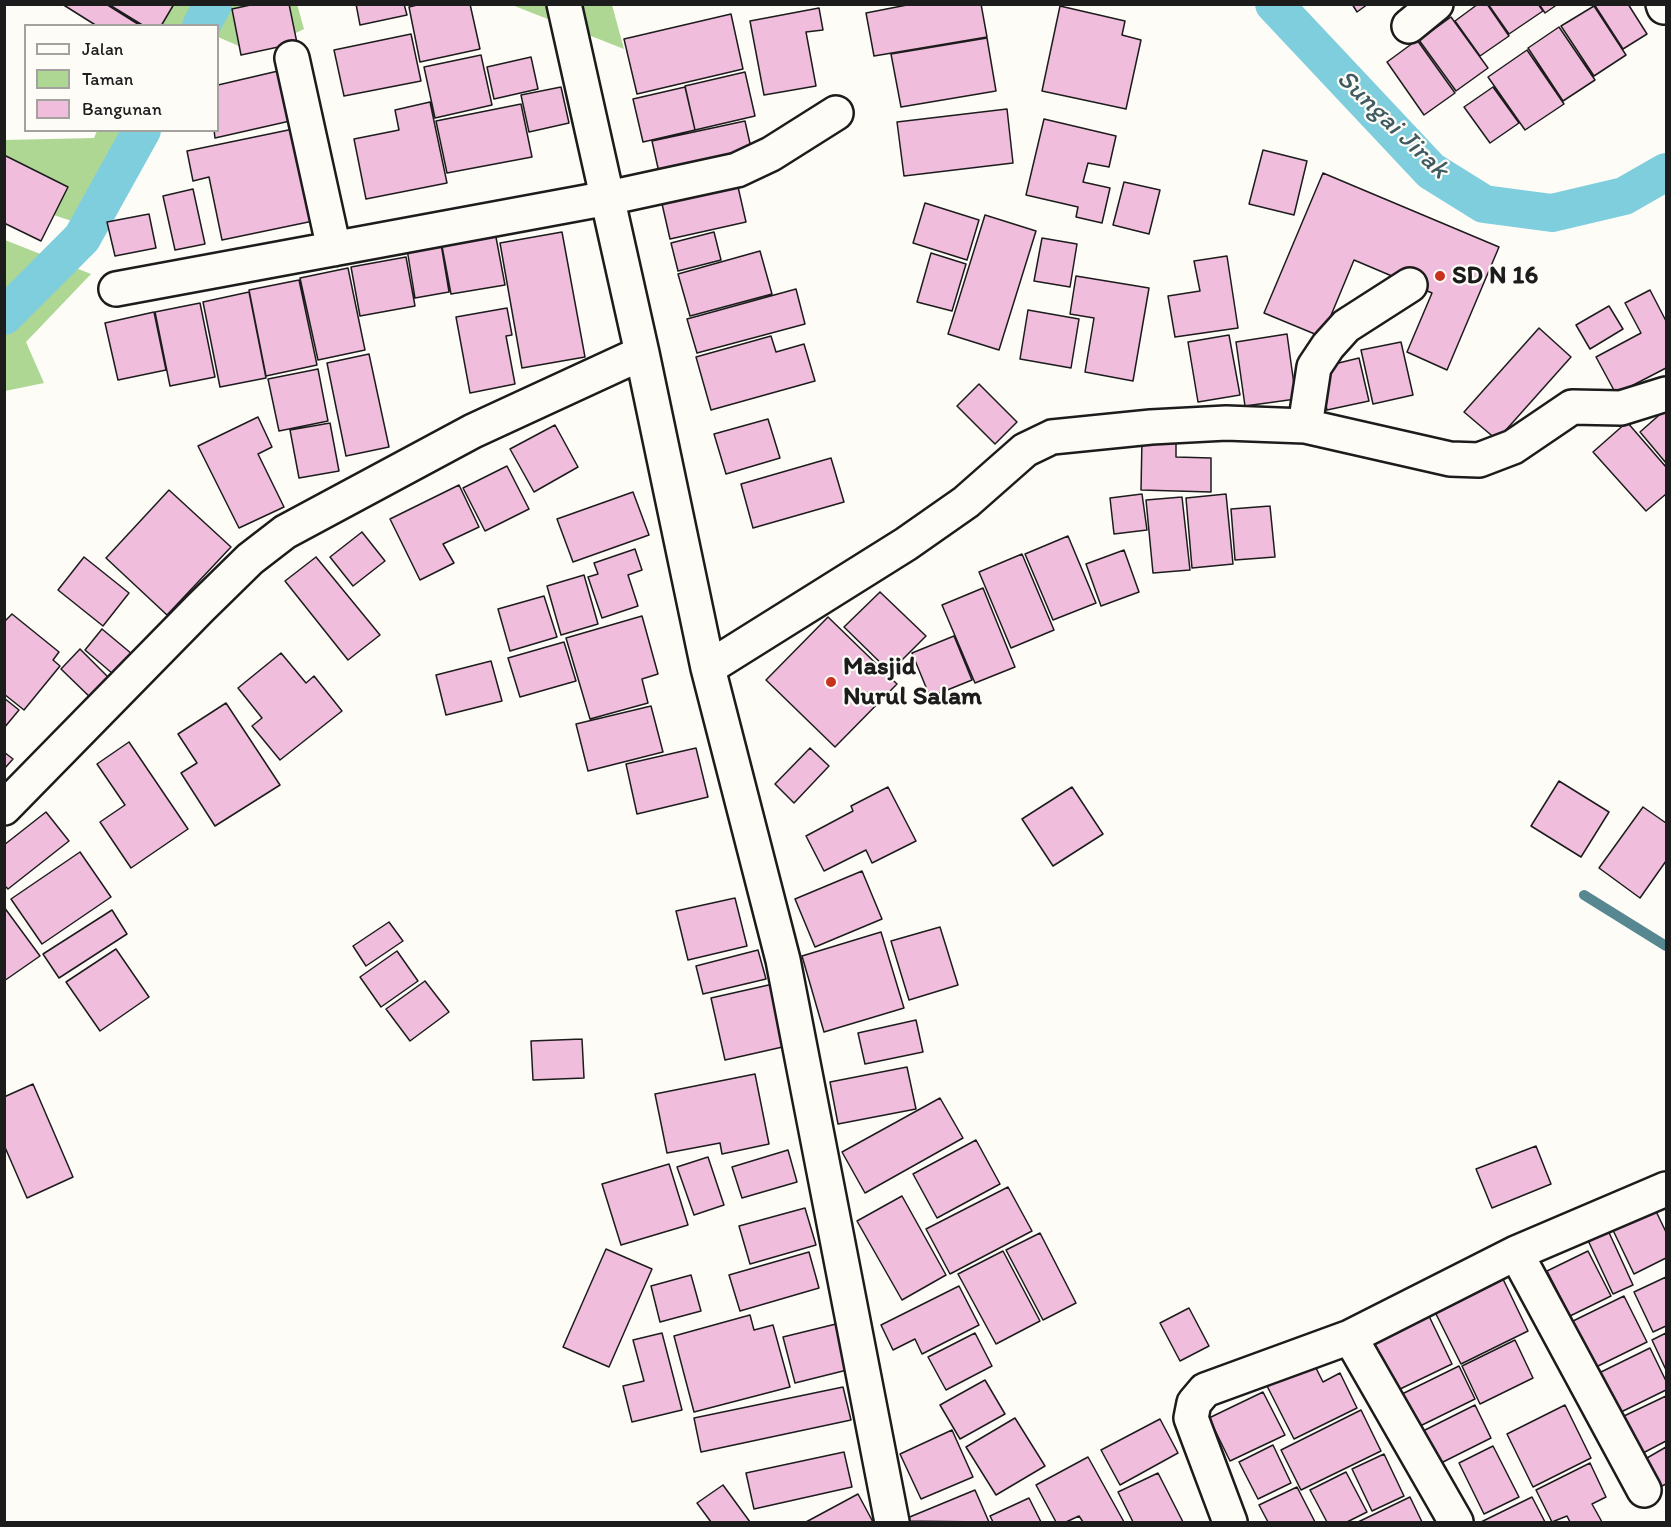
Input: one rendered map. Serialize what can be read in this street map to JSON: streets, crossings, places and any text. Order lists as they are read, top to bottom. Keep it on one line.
{"water":["Sungai Jirak"],"places":["SD N 16","Masjid Nurul Salam"],"legend":["Jalan","Taman","Bangunan"]}
